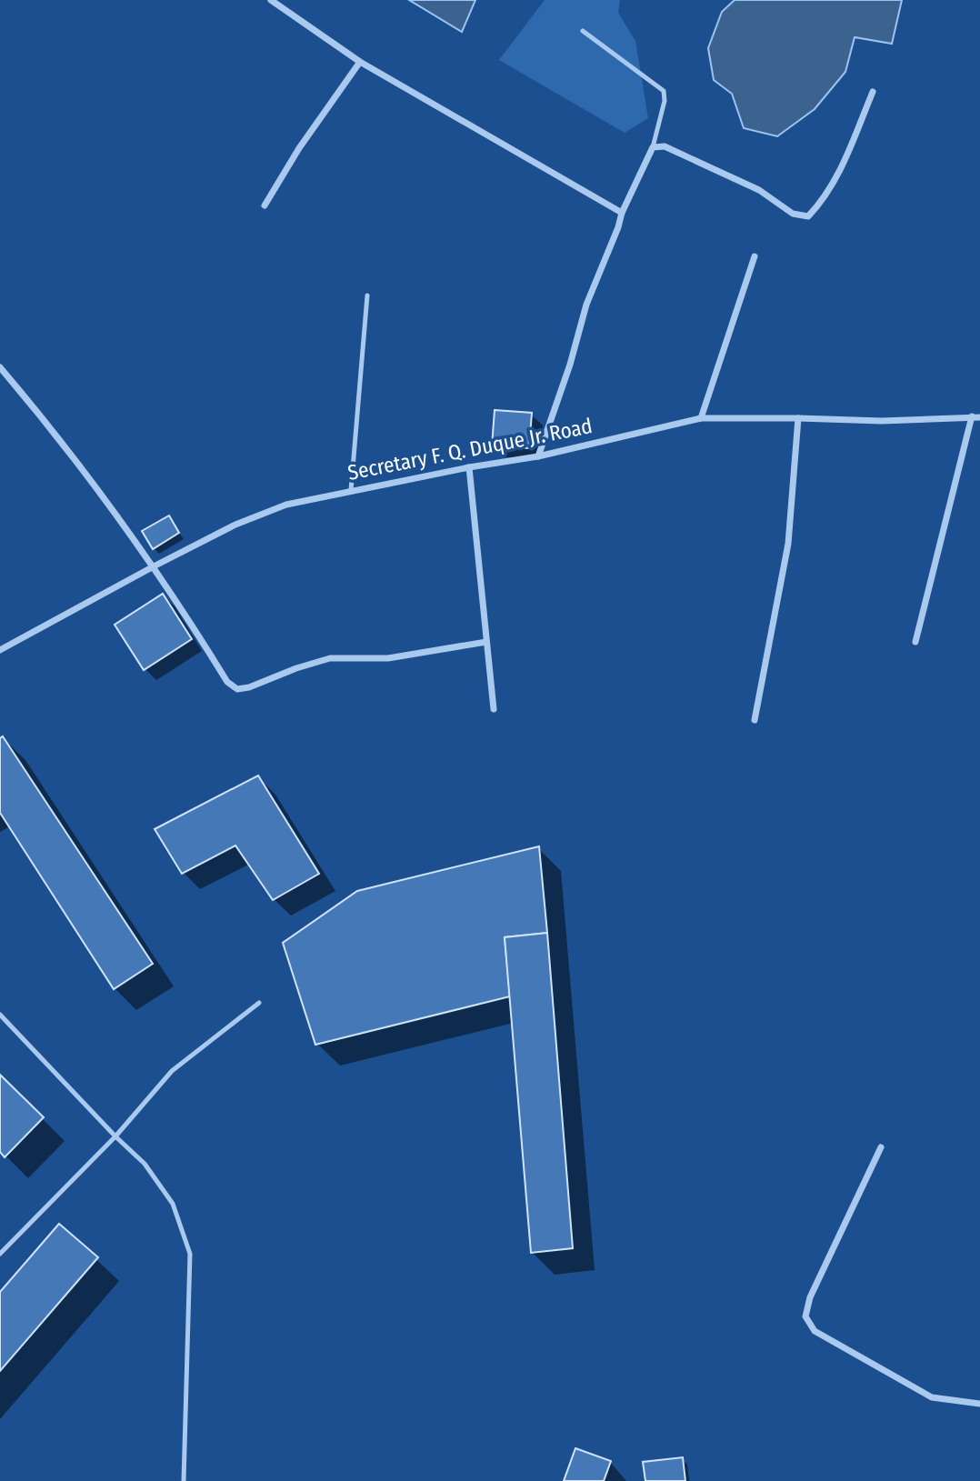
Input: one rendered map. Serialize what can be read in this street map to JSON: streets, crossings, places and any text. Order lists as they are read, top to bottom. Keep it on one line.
{"streets":{"street":["Secretary F. Q. Duque Jr. Road"]}}
